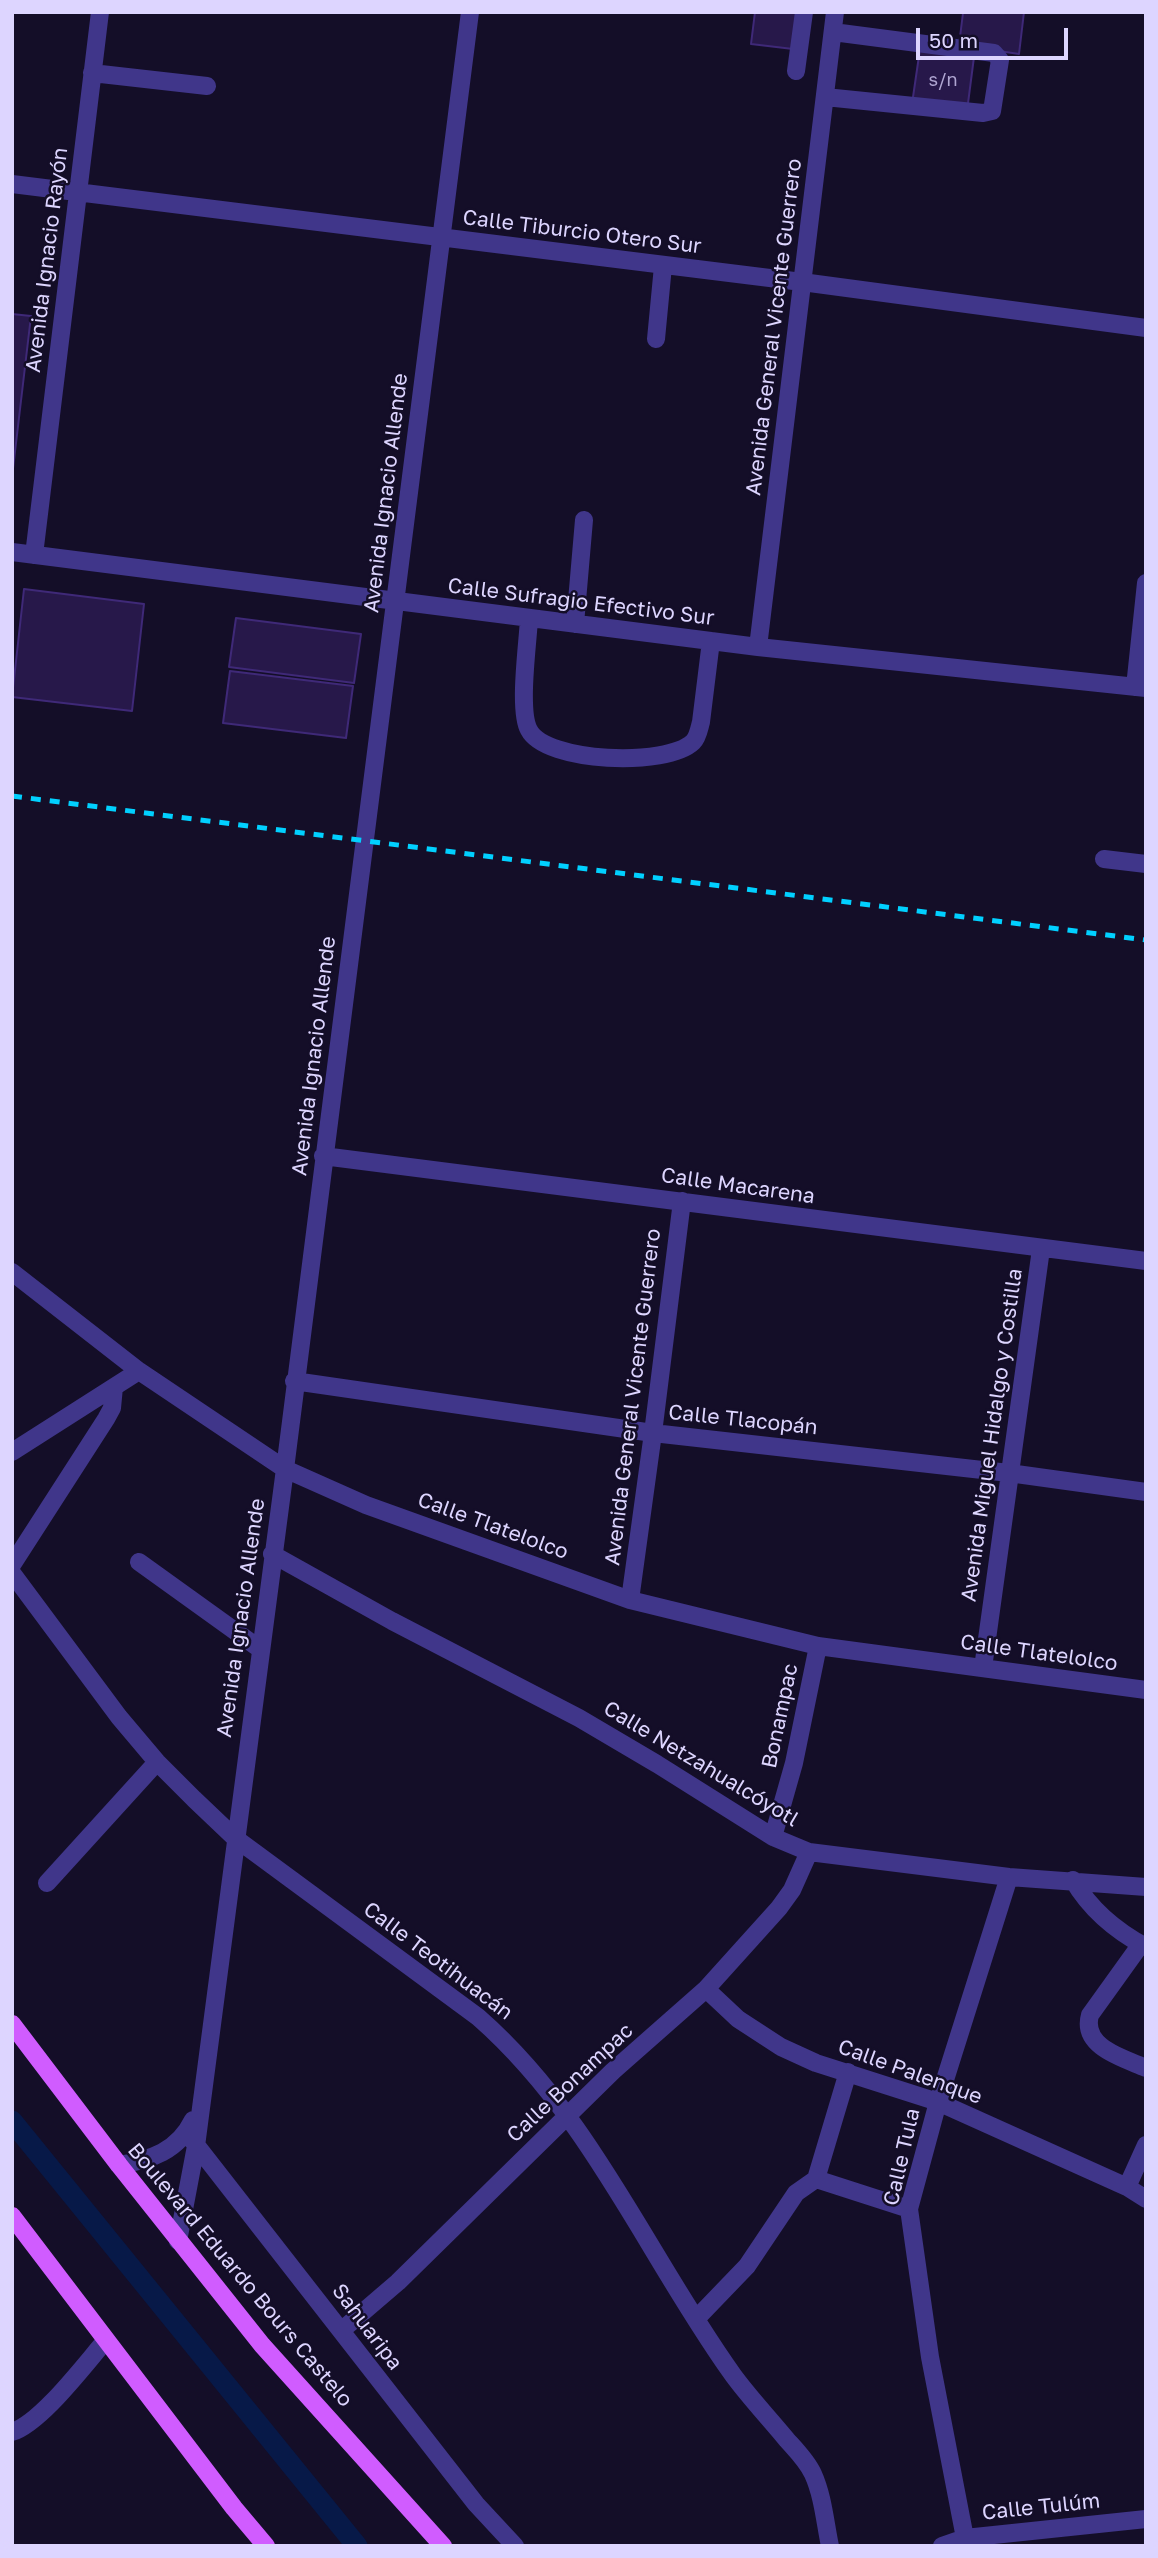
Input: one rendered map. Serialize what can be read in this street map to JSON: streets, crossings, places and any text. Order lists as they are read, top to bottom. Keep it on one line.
{"streets":{"main road":["Boulevard Eduardo Bours Castelo"],"street":["Calle Tiburcio Otero Sur","Avenida Ignacio Rayón","Avenida General Vicente Guerrero","Avenida Ignacio Allende","Calle Sufragio Efectivo Sur","Calle Macarena","Calle Tlacopán","Avenida Miguel Hidalgo y Costilla","Calle Tlatelolco","Bonampac","Calle Netzahualcóyotl","Calle Teotihuacán","Calle Palenque","Calle Bonampac","Calle Tula","Sahuaripa","Calle Tulúm"]},"crossings":[["Calle Tiburcio Otero Sur","Avenida Ignacio Rayón"],["Calle Tiburcio Otero Sur","Avenida General Vicente Guerrero"],["Calle Tiburcio Otero Sur","Avenida Ignacio Allende"],["Avenida Ignacio Rayón","Calle Sufragio Efectivo Sur"],["Avenida General Vicente Guerrero","Calle Sufragio Efectivo Sur"],["Avenida General Vicente Guerrero","Calle Macarena"],["Avenida General Vicente Guerrero","Calle Tlacopán"],["Avenida General Vicente Guerrero","Calle Tlatelolco"],["Avenida Ignacio Allende","Calle Sufragio Efectivo Sur"],["Avenida Ignacio Allende","Calle Macarena"],["Avenida Ignacio Allende","Calle Tlacopán"],["Avenida Ignacio Allende","Calle Tlatelolco"],["Avenida Ignacio Allende","Calle Netzahualcóyotl"],["Avenida Ignacio Allende","Calle Teotihuacán"],["Avenida Ignacio Allende","Boulevard Eduardo Bours Castelo"],["Avenida Ignacio Allende","Sahuaripa"],["Calle Macarena","Avenida Miguel Hidalgo y Costilla"],["Calle Tlacopán","Avenida Miguel Hidalgo y Costilla"],["Avenida Miguel Hidalgo y Costilla","Calle Tlatelolco"],["Calle Tlatelolco","Bonampac"],["Bonampac","Calle Netzahualcóyotl"],["Calle Netzahualcóyotl","Calle Bonampac"],["Calle Netzahualcóyotl","Calle Tula"],["Calle Teotihuacán","Calle Bonampac"],["Calle Palenque","Calle Bonampac"],["Calle Palenque","Calle Tula"],["Calle Bonampac","Sahuaripa"],["Calle Tula","Calle Tulúm"]],"house_numbers":["s/n"],"scale_bar":"50 m"}
